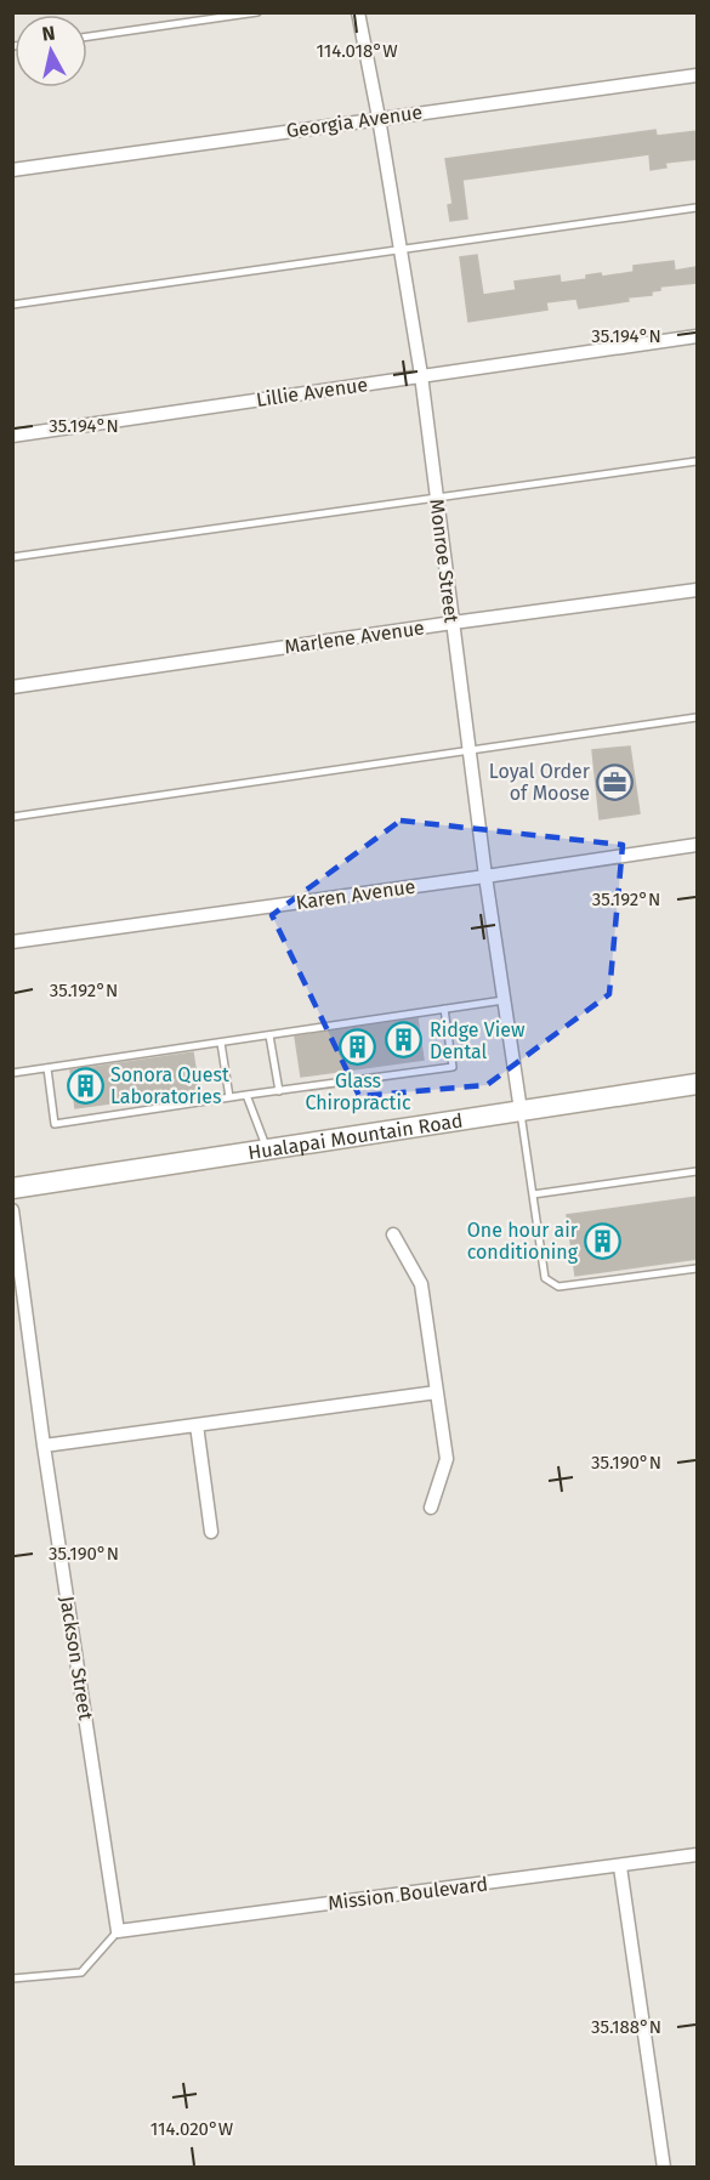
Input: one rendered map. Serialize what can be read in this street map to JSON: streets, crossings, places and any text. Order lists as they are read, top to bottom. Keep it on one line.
{"streets":{"main road":["Hualapai Mountain Road"],"street":["Georgia Avenue","Lillie Avenue","Monroe Street","Marlene Avenue","Karen Avenue","Jackson Street","Mission Boulevard"]},"crossings":[["Georgia Avenue","Monroe Street"],["Lillie Avenue","Monroe Street"],["Monroe Street","Marlene Avenue"],["Monroe Street","Karen Avenue"],["Monroe Street","Hualapai Mountain Road"],["Jackson Street","Mission Boulevard"]],"places":{"office":["Loyal Order of Moose"],"building":["Ridge View Dental","Glass Chiropractic","Sonora Quest Laboratories","One hour air conditioning"]},"north":"top","coordinates":["114.018°W","35.194°N","35.192°N","35.190°N","35.188°N","114.020°W"]}
